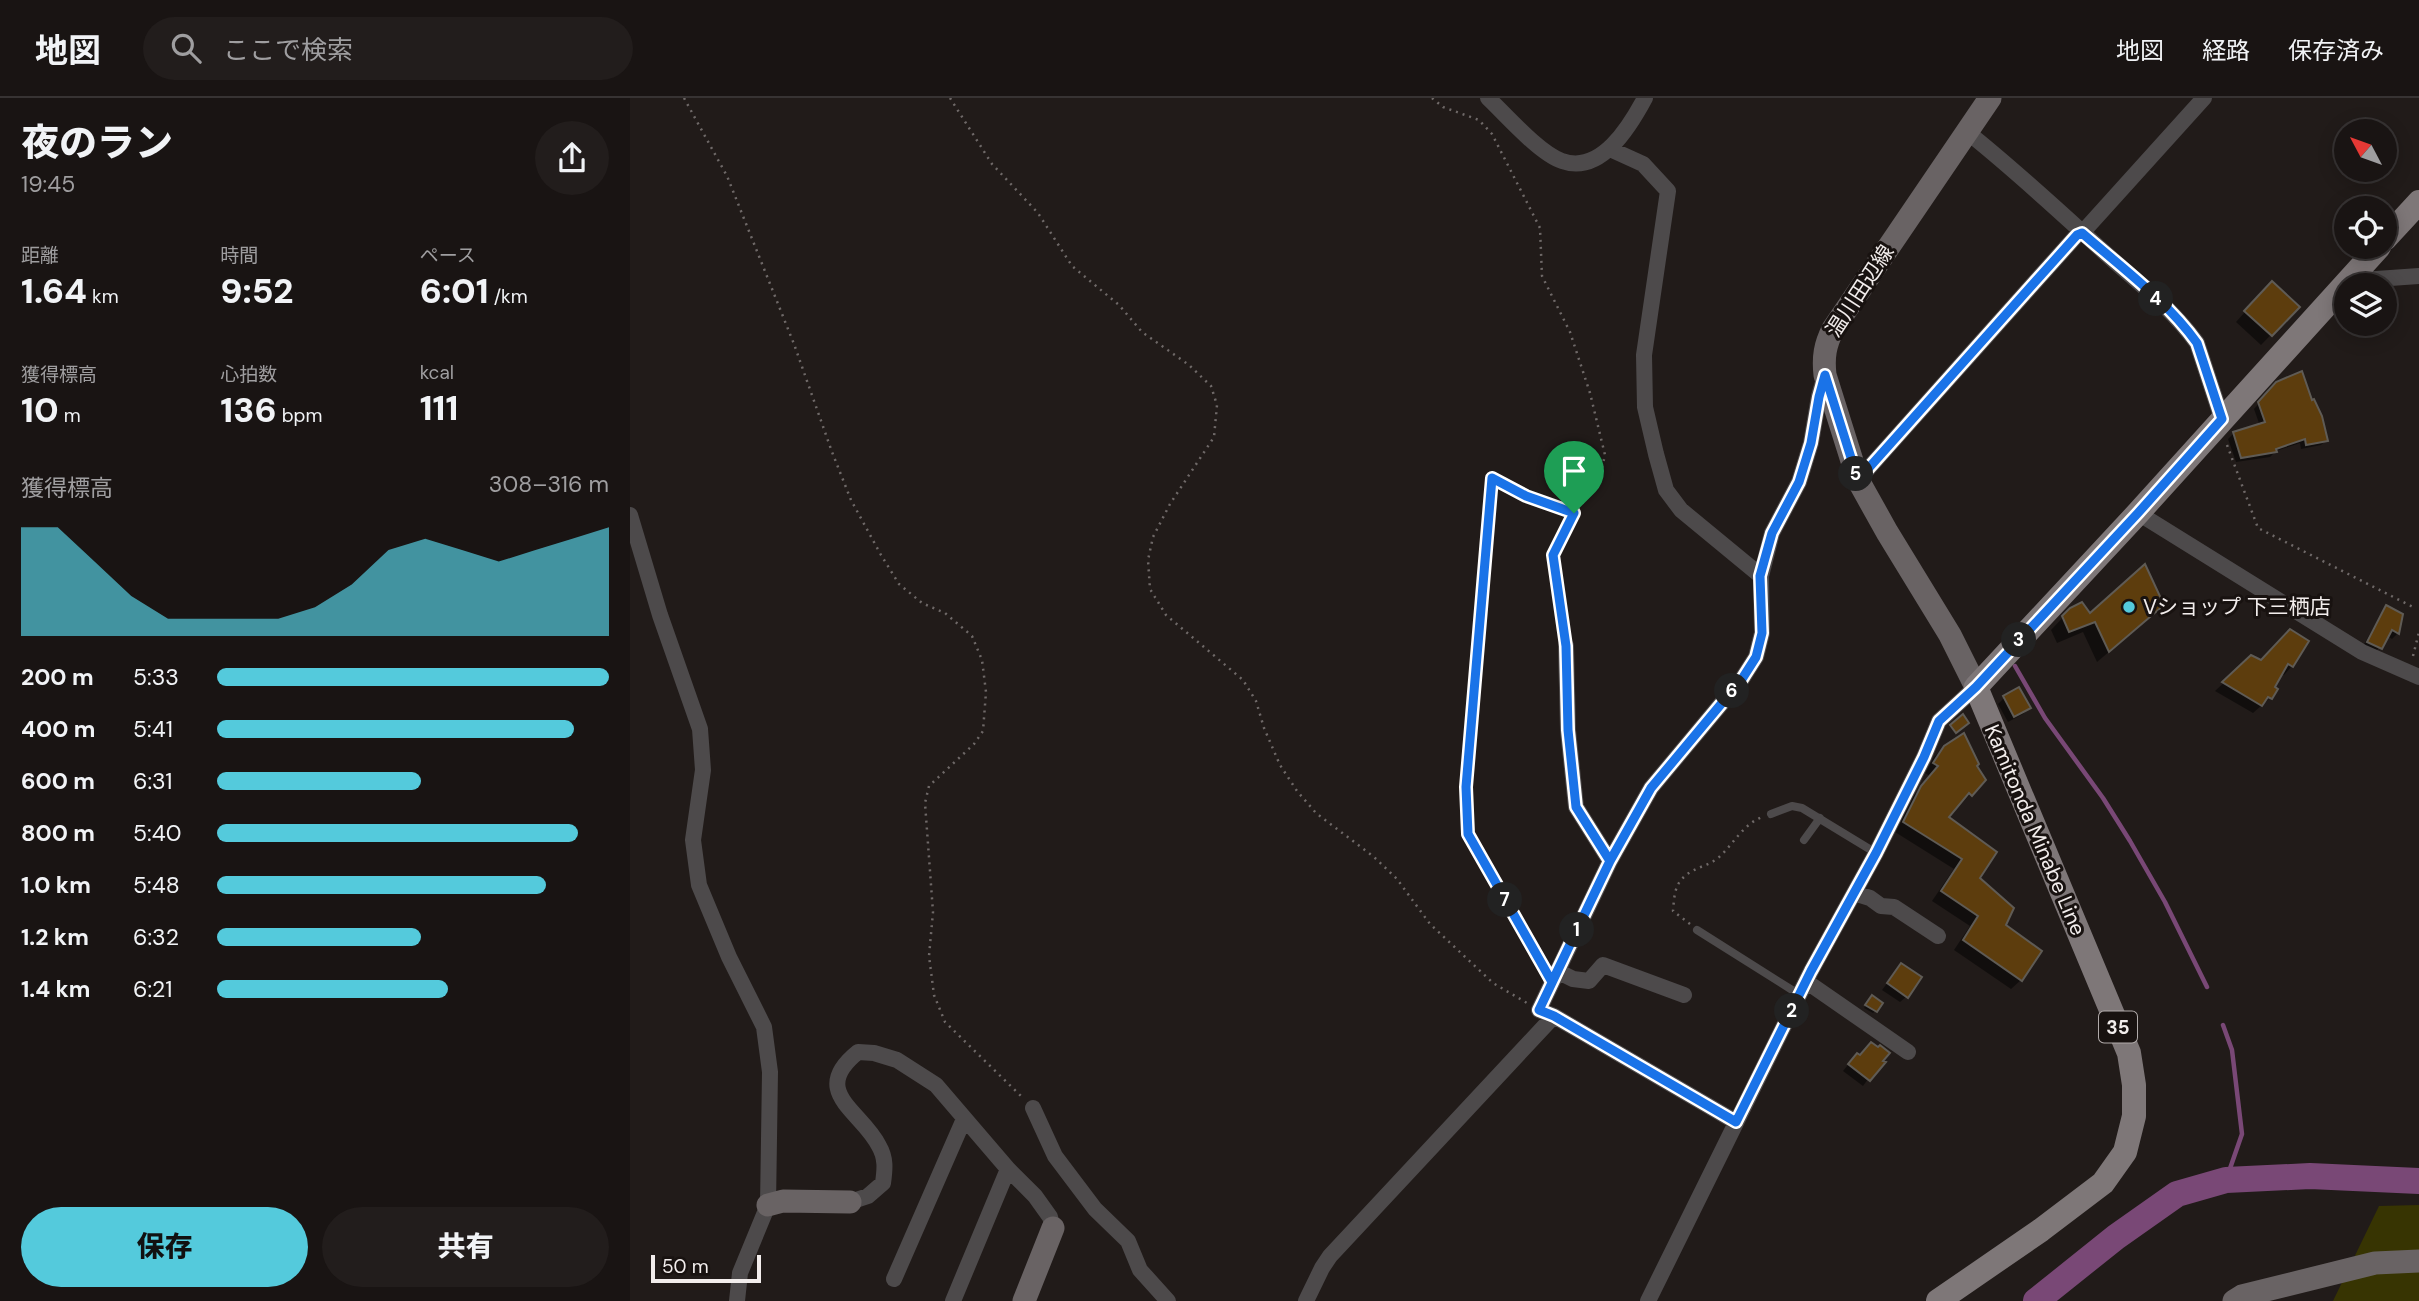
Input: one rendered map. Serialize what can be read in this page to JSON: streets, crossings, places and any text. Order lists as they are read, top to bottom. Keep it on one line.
{"streets":{"main road":["温川田辺線","Kamitonda Minabe Line","35"]},"crossings":[["温川田辺線","Kamitonda Minabe Line"]],"places":["Vショップ 下三栖店"],"scale_bar":"50 m","north":"top left","page":{"header":"地図","search":"ここで検索","nav":["地図","経路","保存済み"],"heading":["夜のラン","19:45"],"stats":[["距離","1.64 km"],["時間","9:52"],["ペース","6:01 /km"],["獲得標高","10 m"],["心拍数","136 bpm"],["kcal","111"]],"pins":["4","5","3","6","7","1","2"],"chart":["獲得標高","308–316 m"],"list":[{"name":"200 m","note":"5:33"},{"name":"400 m","note":"5:41"},{"name":"600 m","note":"6:31"},{"name":"800 m","note":"5:40"},{"name":"1.0 km","note":"5:48"},{"name":"1.2 km","note":"6:32"},{"name":"1.4 km","note":"6:21"}],"buttons":["保存","共有"],"scale":"50 m"}}
